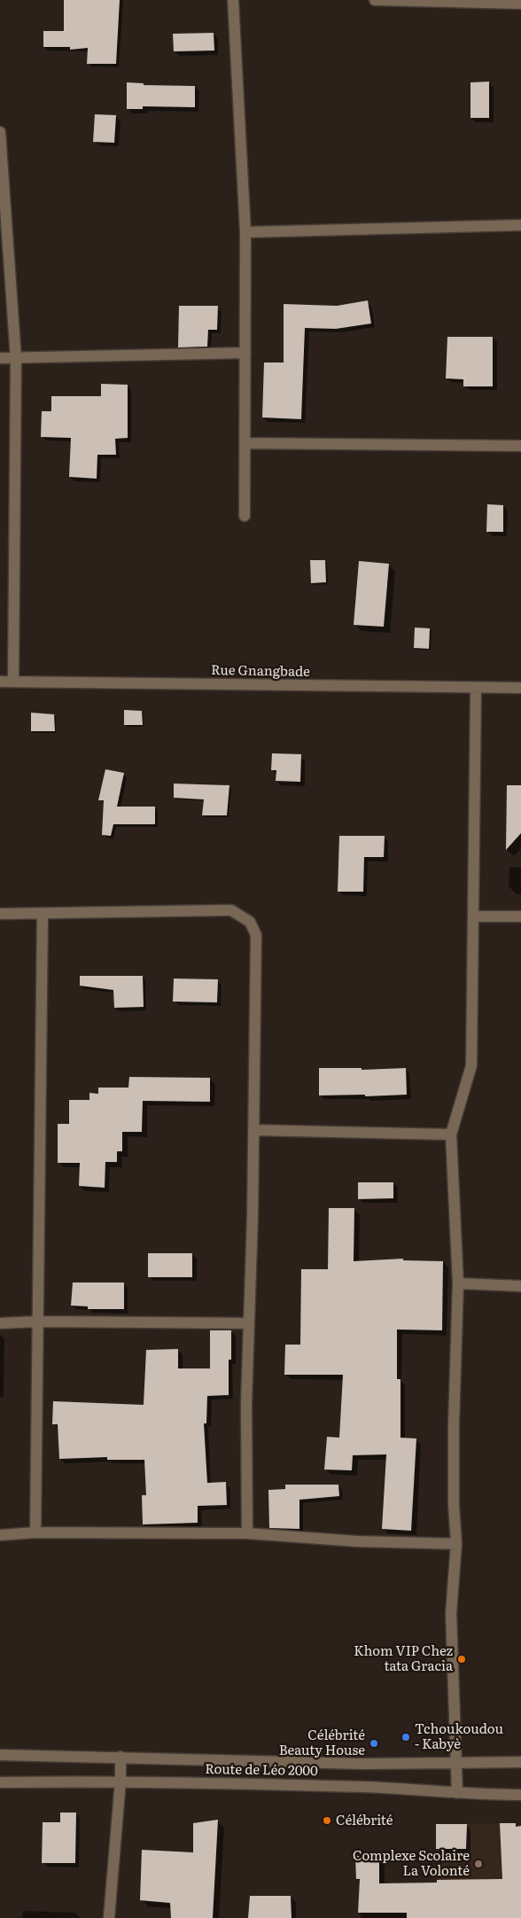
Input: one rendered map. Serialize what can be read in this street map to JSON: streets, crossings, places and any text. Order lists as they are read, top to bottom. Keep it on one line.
{"streets":{"street":["Rue Gnangbade","Route de Léo 2000"]},"places":["Khom VIP Chez tata Gracia","Tchoukoudou - Kabyè","Célébrité Beauty House","Célébrité","Complexe Scolaire La Volonté"]}
